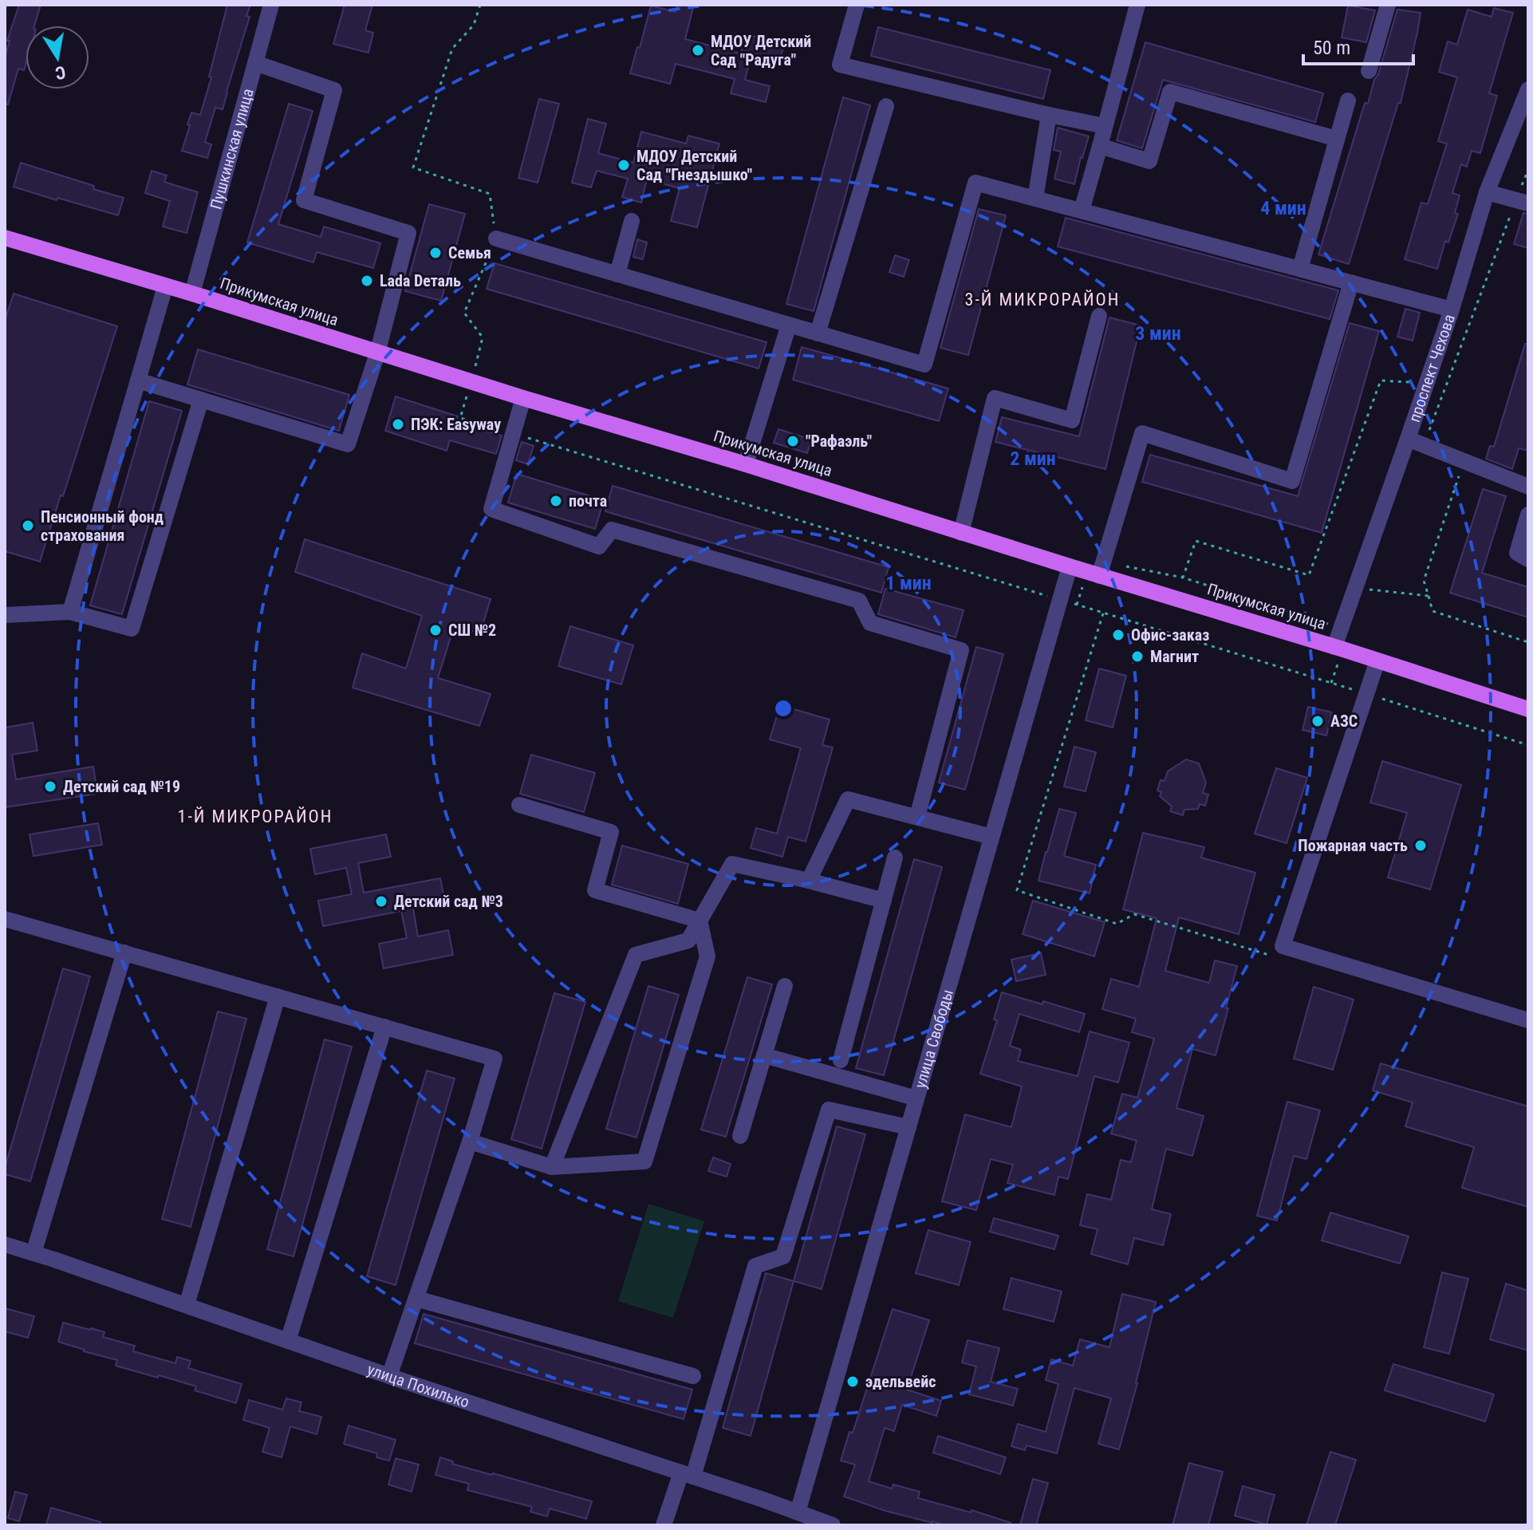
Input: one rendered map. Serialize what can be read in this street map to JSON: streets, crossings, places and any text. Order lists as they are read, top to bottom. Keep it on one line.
{"streets":{"main road":["Прикумская улица"],"street":["Пушкинская улица","проспект Чехова","улица Свободы","улица Похилько"]},"crossings":[["Пушкинская улица","Прикумская улица"],["Прикумская улица","проспект Чехова"],["Прикумская улица","улица Свободы"],["улица Свободы","улица Похилько"]],"districts":["3-Й МИКРОРАЙОН","1-Й МИКРОРАЙОН"],"places":["МДОУ Детский Сад \"Радуга\"","МДОУ Детский Сад \"Гнездышко\"","Семья","Lada Dеталь","ПЭК: Easyway","\"Рафаэль\"","почта","Пенсионный фонд страхования","СШ №2","Офис-заказ","Магнит","АЗС","Детский сад №19","Пожарная часть","Детский сад №3","эдельвейс"],"scale_bar":"50 m","north":"bottom","rings":["4 мин","3 мин","2 мин","1 мин"]}
